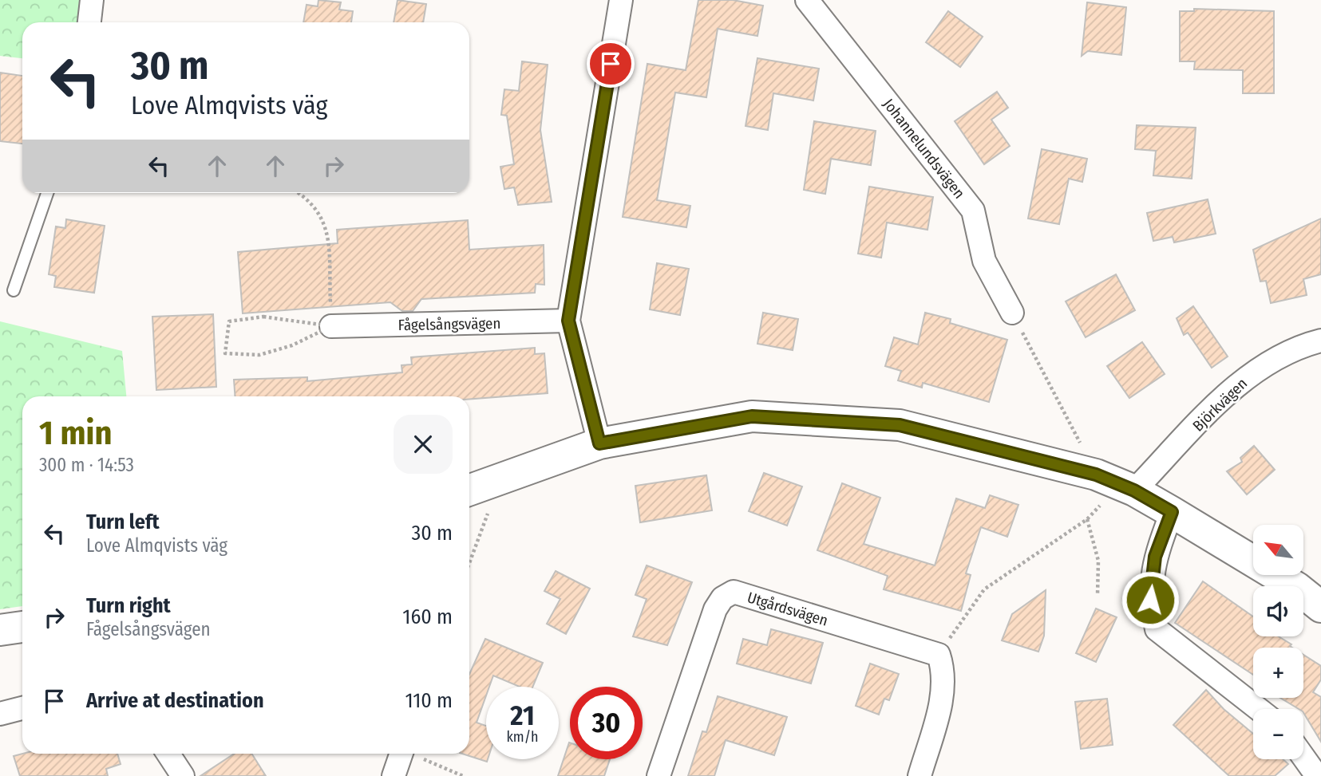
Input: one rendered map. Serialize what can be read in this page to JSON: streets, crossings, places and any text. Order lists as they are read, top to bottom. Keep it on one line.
{"streets":{"street":["Johannelundsvägen","Fågelsångsvägen","Björkvägen","Utgårdsvägen"]},"north":"top left","page":{"turn":["30 m","Love Almqvists väg"],"heading":["1 min","300 m · 14:53"],"list":[{"name":"Turn left","note":"Love Almqvists väg","value":"30 m"},{"name":"Turn right","note":"Fågelsångsvägen","value":"160 m"},{"name":"Arrive at destination","value":"110 m"}],"map_buttons":["+","−"],"speed":"21 km/h","limit":"30"}}
